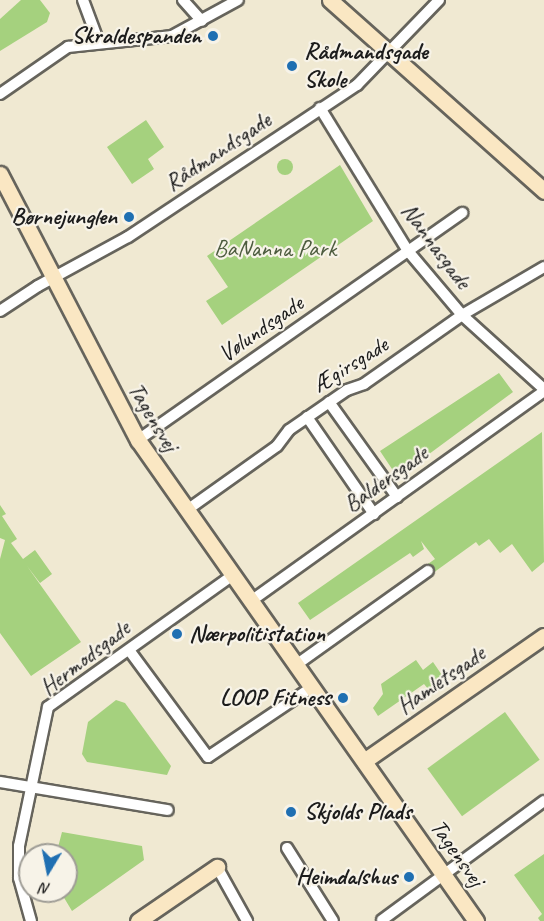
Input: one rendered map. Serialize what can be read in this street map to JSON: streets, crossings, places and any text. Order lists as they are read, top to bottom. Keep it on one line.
{"streets":{"street":["Rådmandsgade","Nannasgade","Vølundsgade","Ægirsgade","Tagensvej","Baldersgade","Hermodsgade","Hamletsgade"]},"crossings":[["Rådmandsgade","Nannasgade"],["Rådmandsgade","Tagensvej"],["Nannasgade","Vølundsgade"],["Nannasgade","Ægirsgade"],["Nannasgade","Baldersgade"],["Vølundsgade","Tagensvej"],["Ægirsgade","Tagensvej"],["Tagensvej","Baldersgade"],["Tagensvej","Hermodsgade"],["Tagensvej","Hamletsgade"]],"parks":["BaNanna Park"],"places":["Skraldespanden","Rådmandsgade Skole","Børnejunglen","Nærpolitistation","LOOP Fitness","Skjolds Plads","Heimdalshus"],"north":"bottom"}
